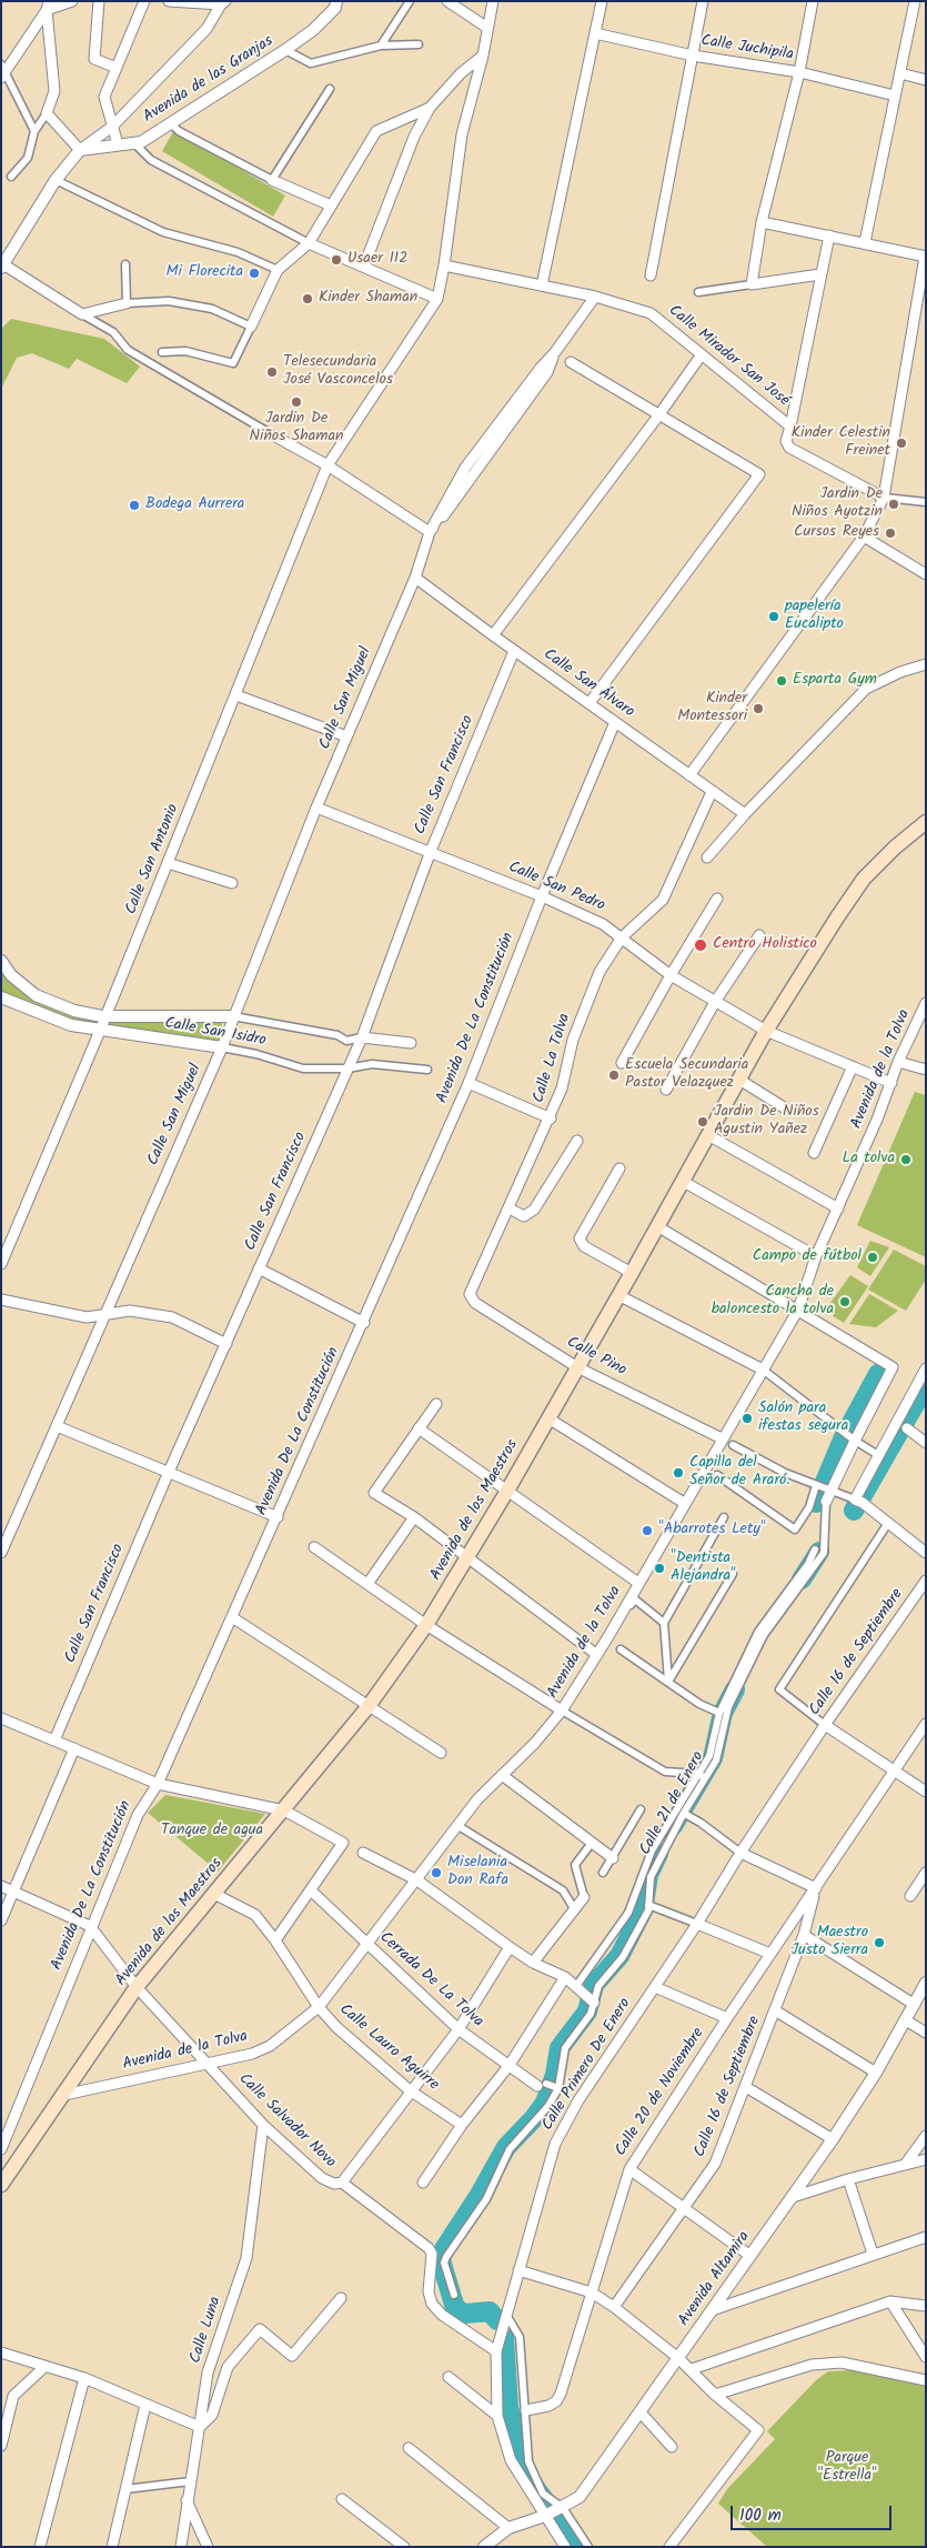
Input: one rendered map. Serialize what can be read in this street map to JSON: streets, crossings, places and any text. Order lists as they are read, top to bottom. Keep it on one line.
{"streets":{"main road":["Avenida de los Maestros"],"street":["Calle Juchipila","Avenida de las Granjas","Calle Mirador San José","Calle San Álvaro","Calle San Miguel","Calle San Francisco","Calle San Antonio","Calle San Pedro","Avenida De La Constitución","Calle San Isidro","Calle La Tolva","Avenida de la Tolva","Calle Pino","Calle 16 de Septiembre","Calle 21 de Enero","Cerrada De La Tolva","Calle Lauro Aguirre","Calle Primero De Enero","Calle 20 de Noviembre","Calle Salvador Novo","Avenida Altamira","Calle Luna"]},"crossings":[["Calle Mirador San José","Calle San Miguel"],["Calle San Álvaro","Calle San Miguel"],["Calle San Álvaro","Calle San Francisco"],["Calle San Álvaro","Avenida De La Constitución"],["Calle San Álvaro","Calle La Tolva"],["Calle San Miguel","Calle San Pedro"],["Calle San Miguel","Calle San Isidro"],["Calle San Francisco","Calle San Pedro"],["Calle San Francisco","Calle San Isidro"],["Calle San Antonio","Calle San Isidro"],["Calle San Pedro","Avenida De La Constitución"],["Calle San Pedro","Calle La Tolva"],["Calle San Pedro","Avenida de la Tolva"],["Calle San Pedro","Avenida de los Maestros"],["Avenida De La Constitución","Calle Salvador Novo"],["Calle La Tolva","Calle Pino"],["Avenida de la Tolva","Calle Pino"],["Avenida de la Tolva","Avenida de los Maestros"],["Avenida de la Tolva","Cerrada De La Tolva"],["Avenida de la Tolva","Calle Lauro Aguirre"],["Avenida de la Tolva","Calle Salvador Novo"],["Calle Pino","Avenida de los Maestros"],["Avenida de los Maestros","Calle Lauro Aguirre"],["Avenida de los Maestros","Calle Salvador Novo"],["Calle 16 de Septiembre","Calle Primero De Enero"],["Calle 16 de Septiembre","Calle 20 de Noviembre"],["Calle 21 de Enero","Cerrada De La Tolva"],["Calle Primero De Enero","Calle Salvador Novo"],["Calle Primero De Enero","Avenida Altamira"],["Calle Salvador Novo","Calle Luna"]],"parks":["Tanque de agua","Parque \"Estrella\""],"places":["Usaer 112","Mi Florecita","Kinder Shaman","Telesecundaria José Vasconcelos","Jardin De Niños Shaman","Kinder Celestin Freinet","Jardin De Niños Ayotzin","Bodega Aurrera","Cursos Reyes","papelería Eucalipto","Esparta Gym","Kinder Montessori","Centro Holistico","Escuela Secundaria Pastor Velazquez","Jardin De Niños Agustin Yañez","La tolva","Campo de fútbol","Cancha de baloncesto la tolva","Salón para ifestas segura","Capilla del Señor de Araró.","\"Abarrotes Lety\"","\"Dentista Alejandra\"","Miselania Don Rafa","Maestro Justo Sierra"],"scale_bar":"100 m"}
